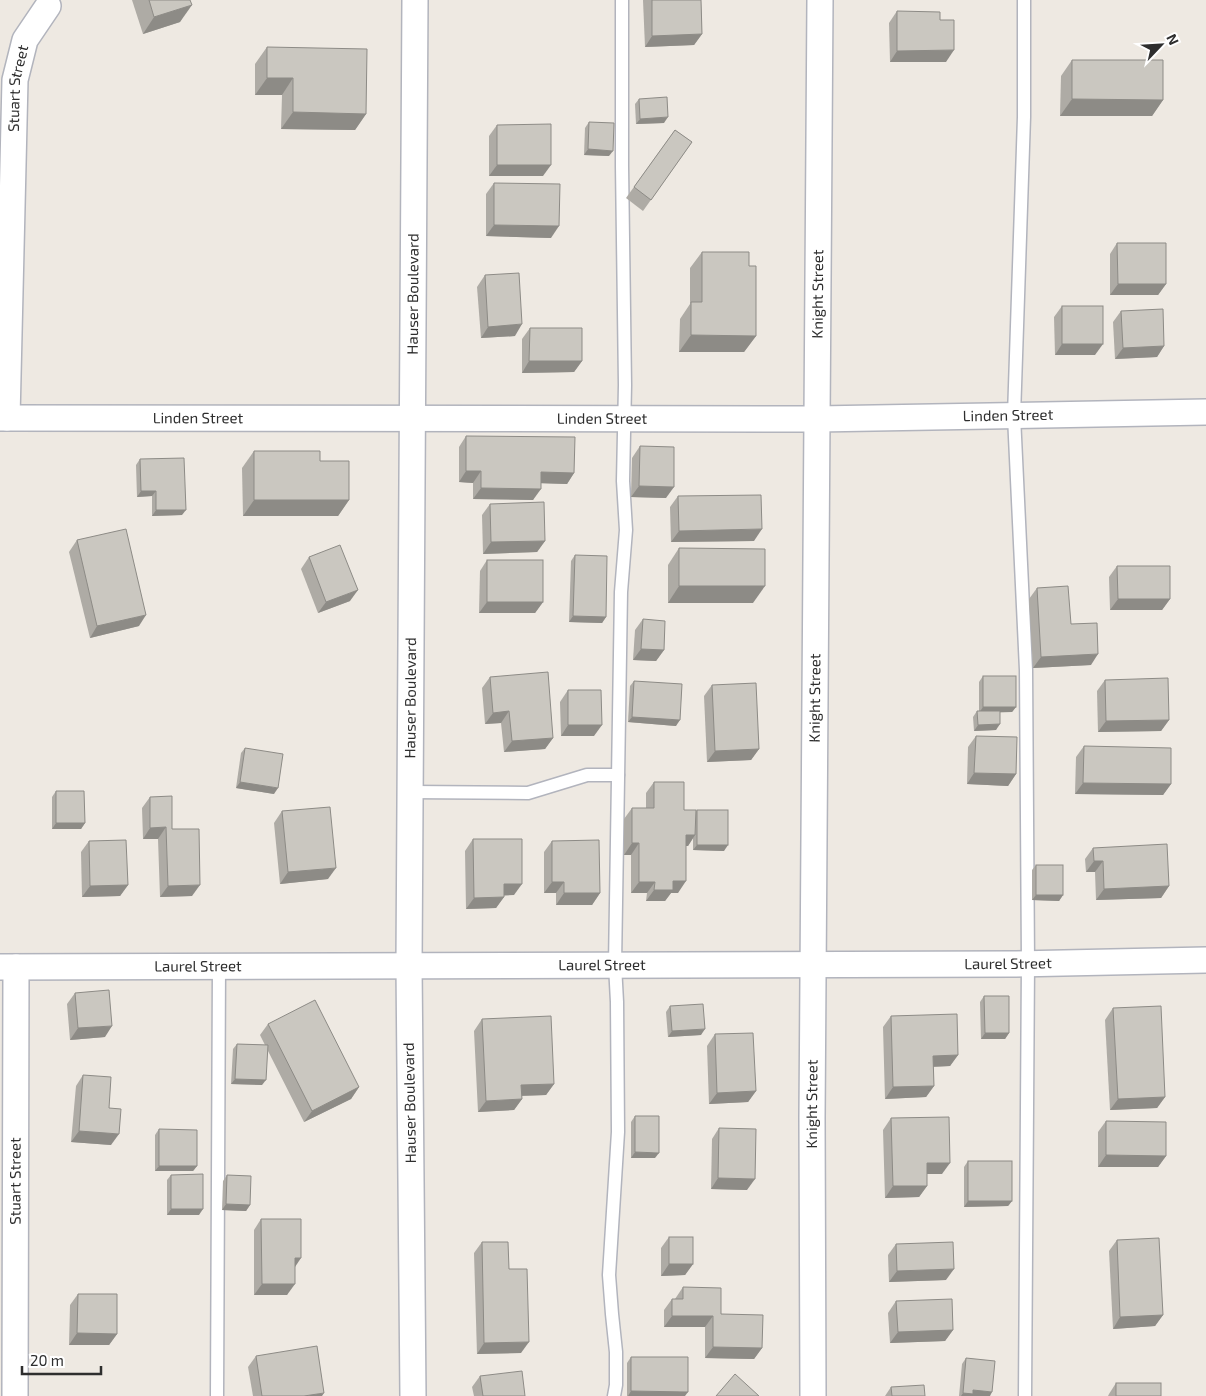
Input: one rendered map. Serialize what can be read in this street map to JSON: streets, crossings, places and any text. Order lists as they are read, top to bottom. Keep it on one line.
{"streets":{"street":["Stuart Street","Hauser Boulevard","Knight Street","Linden Street","Laurel Street"]},"crossings":[["Stuart Street","Linden Street"],["Stuart Street","Laurel Street"],["Hauser Boulevard","Linden Street"],["Hauser Boulevard","Laurel Street"],["Knight Street","Linden Street"],["Knight Street","Laurel Street"]],"scale_bar":"20 m","north":"top right"}
